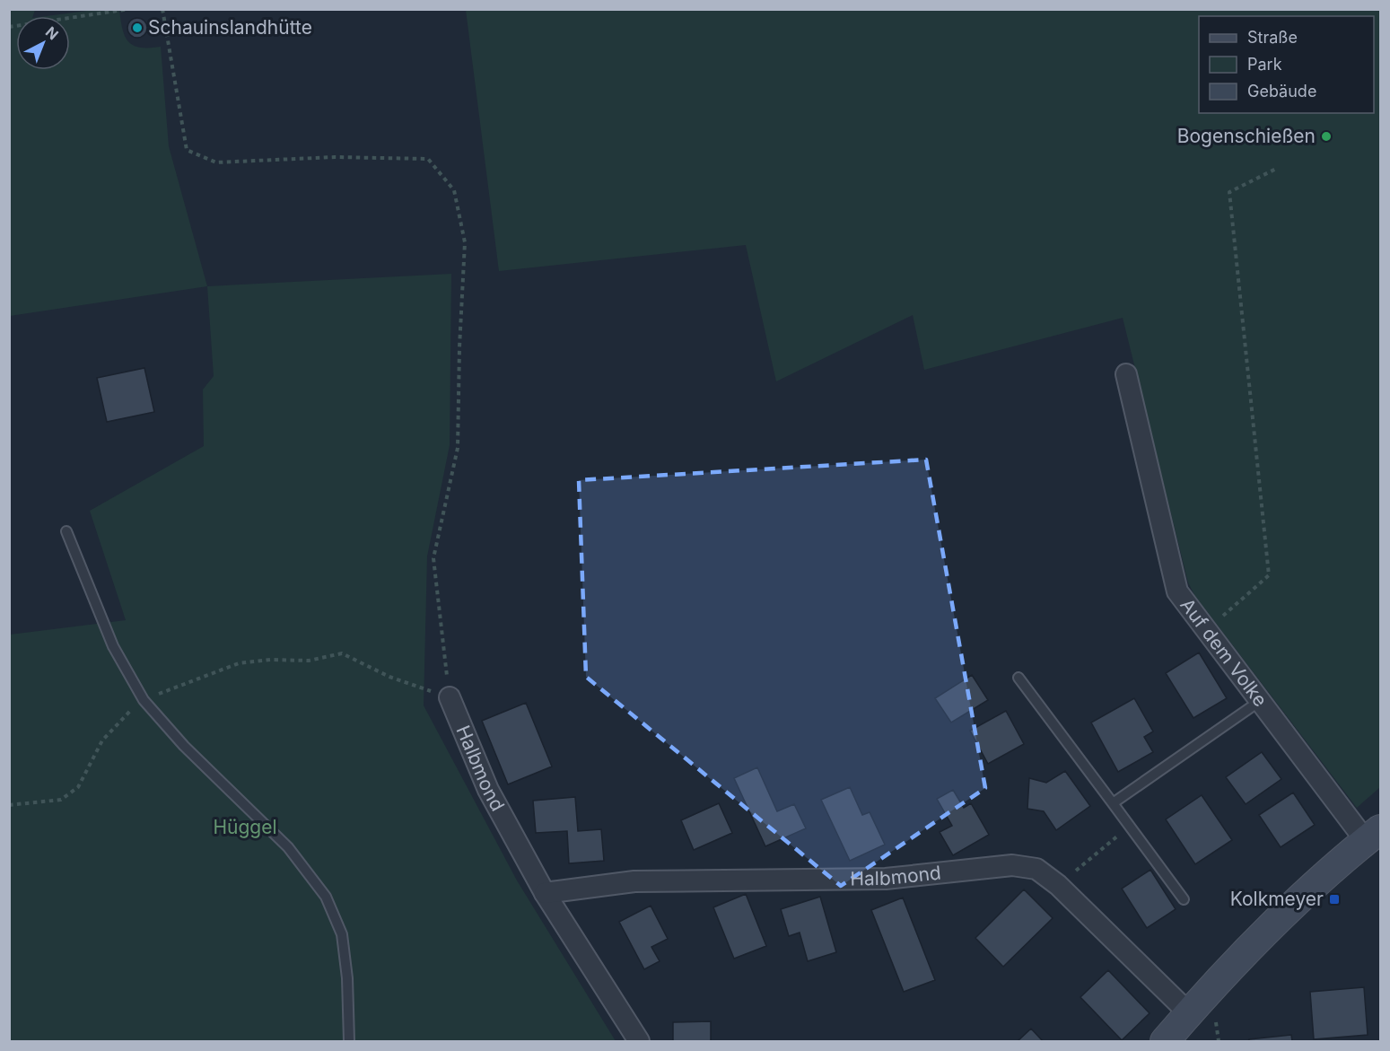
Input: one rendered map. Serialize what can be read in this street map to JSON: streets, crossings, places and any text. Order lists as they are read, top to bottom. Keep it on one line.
{"streets":{"street":["Auf dem Volke","Halbmond"]},"parks":["Hüggel"],"places":{"other":["Schauinslandhütte","Bogenschießen"],"transit":["Kolkmeyer"]},"legend":["Straße","Park","Gebäude"],"north":"top right"}
